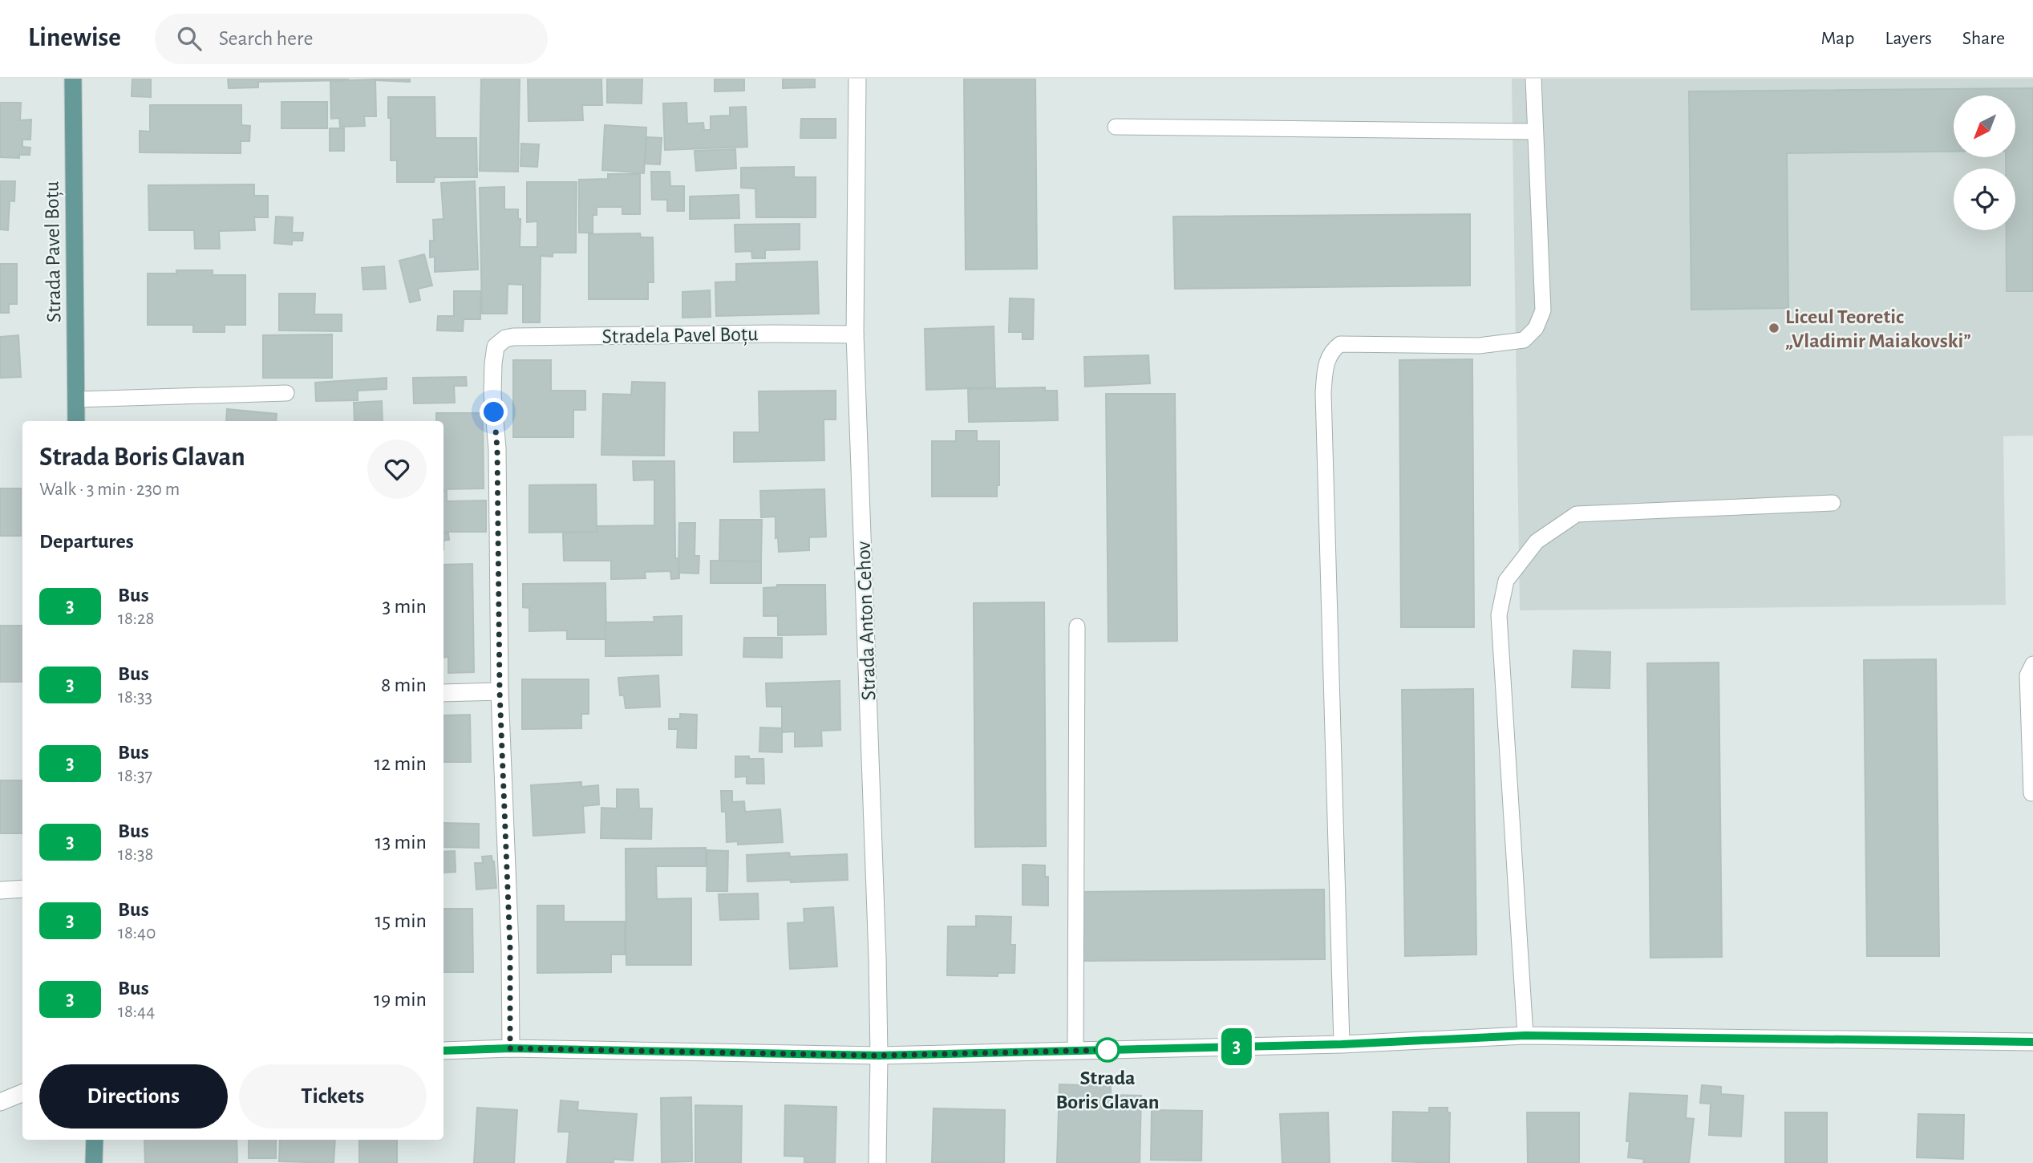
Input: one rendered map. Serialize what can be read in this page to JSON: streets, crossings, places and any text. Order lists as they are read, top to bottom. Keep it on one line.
{"streets":{"main road":["Strada Pavel Boțu"],"street":["Stradela Pavel Boțu","Strada Anton Cehov"]},"crossings":[["Stradela Pavel Boțu","Strada Anton Cehov"]],"places":["Liceul Teoretic „Vladimir Maiakovski”","Strada Boris Glavan"],"lines":["bus line 3"],"north":"bottom left","page":{"header":"Linewise","search":"Search here","nav":["Map","Layers","Share"],"on_map":"3","heading":[["Strada Boris Glavan","Walk · 3 min · 230 m"],"Departures"],"list":[{"mark":"3","name":"Bus","note":"18:28","value":"3 min"},{"mark":"3","name":"Bus","note":"18:33","value":"8 min"},{"mark":"3","name":"Bus","note":"18:37","value":"12 min"},{"mark":"3","name":"Bus","note":"18:38","value":"13 min"},{"mark":"3","name":"Bus","note":"18:40","value":"15 min"},{"mark":"3","name":"Bus","note":"18:44","value":"19 min"}],"buttons":["Directions","Tickets"]}}
